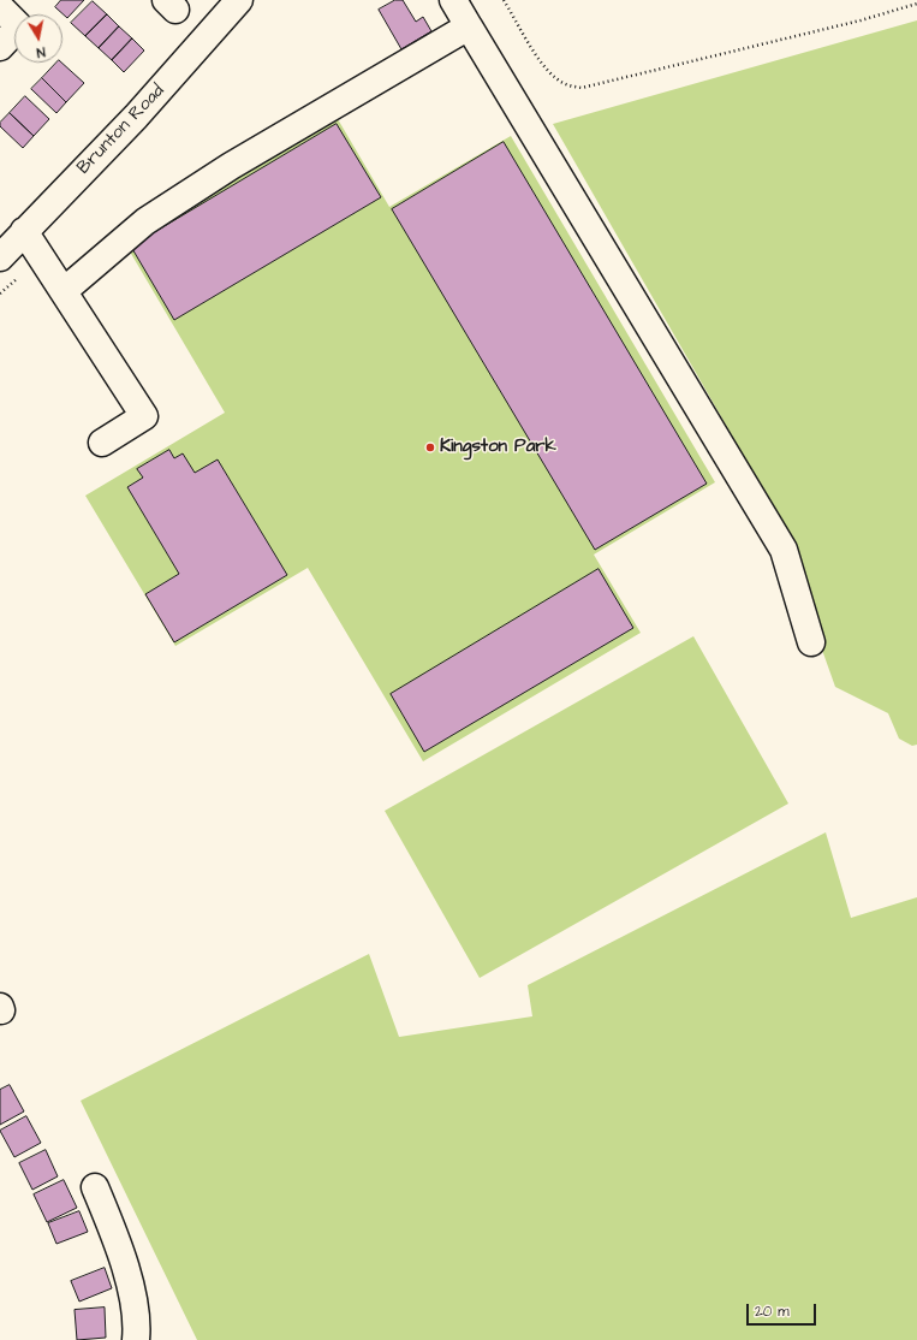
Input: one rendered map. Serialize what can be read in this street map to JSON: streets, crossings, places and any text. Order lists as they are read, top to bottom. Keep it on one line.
{"streets":{"street":["Brunton Road"]},"places":["Kingston Park"],"scale_bar":"20 m","north":"bottom"}
